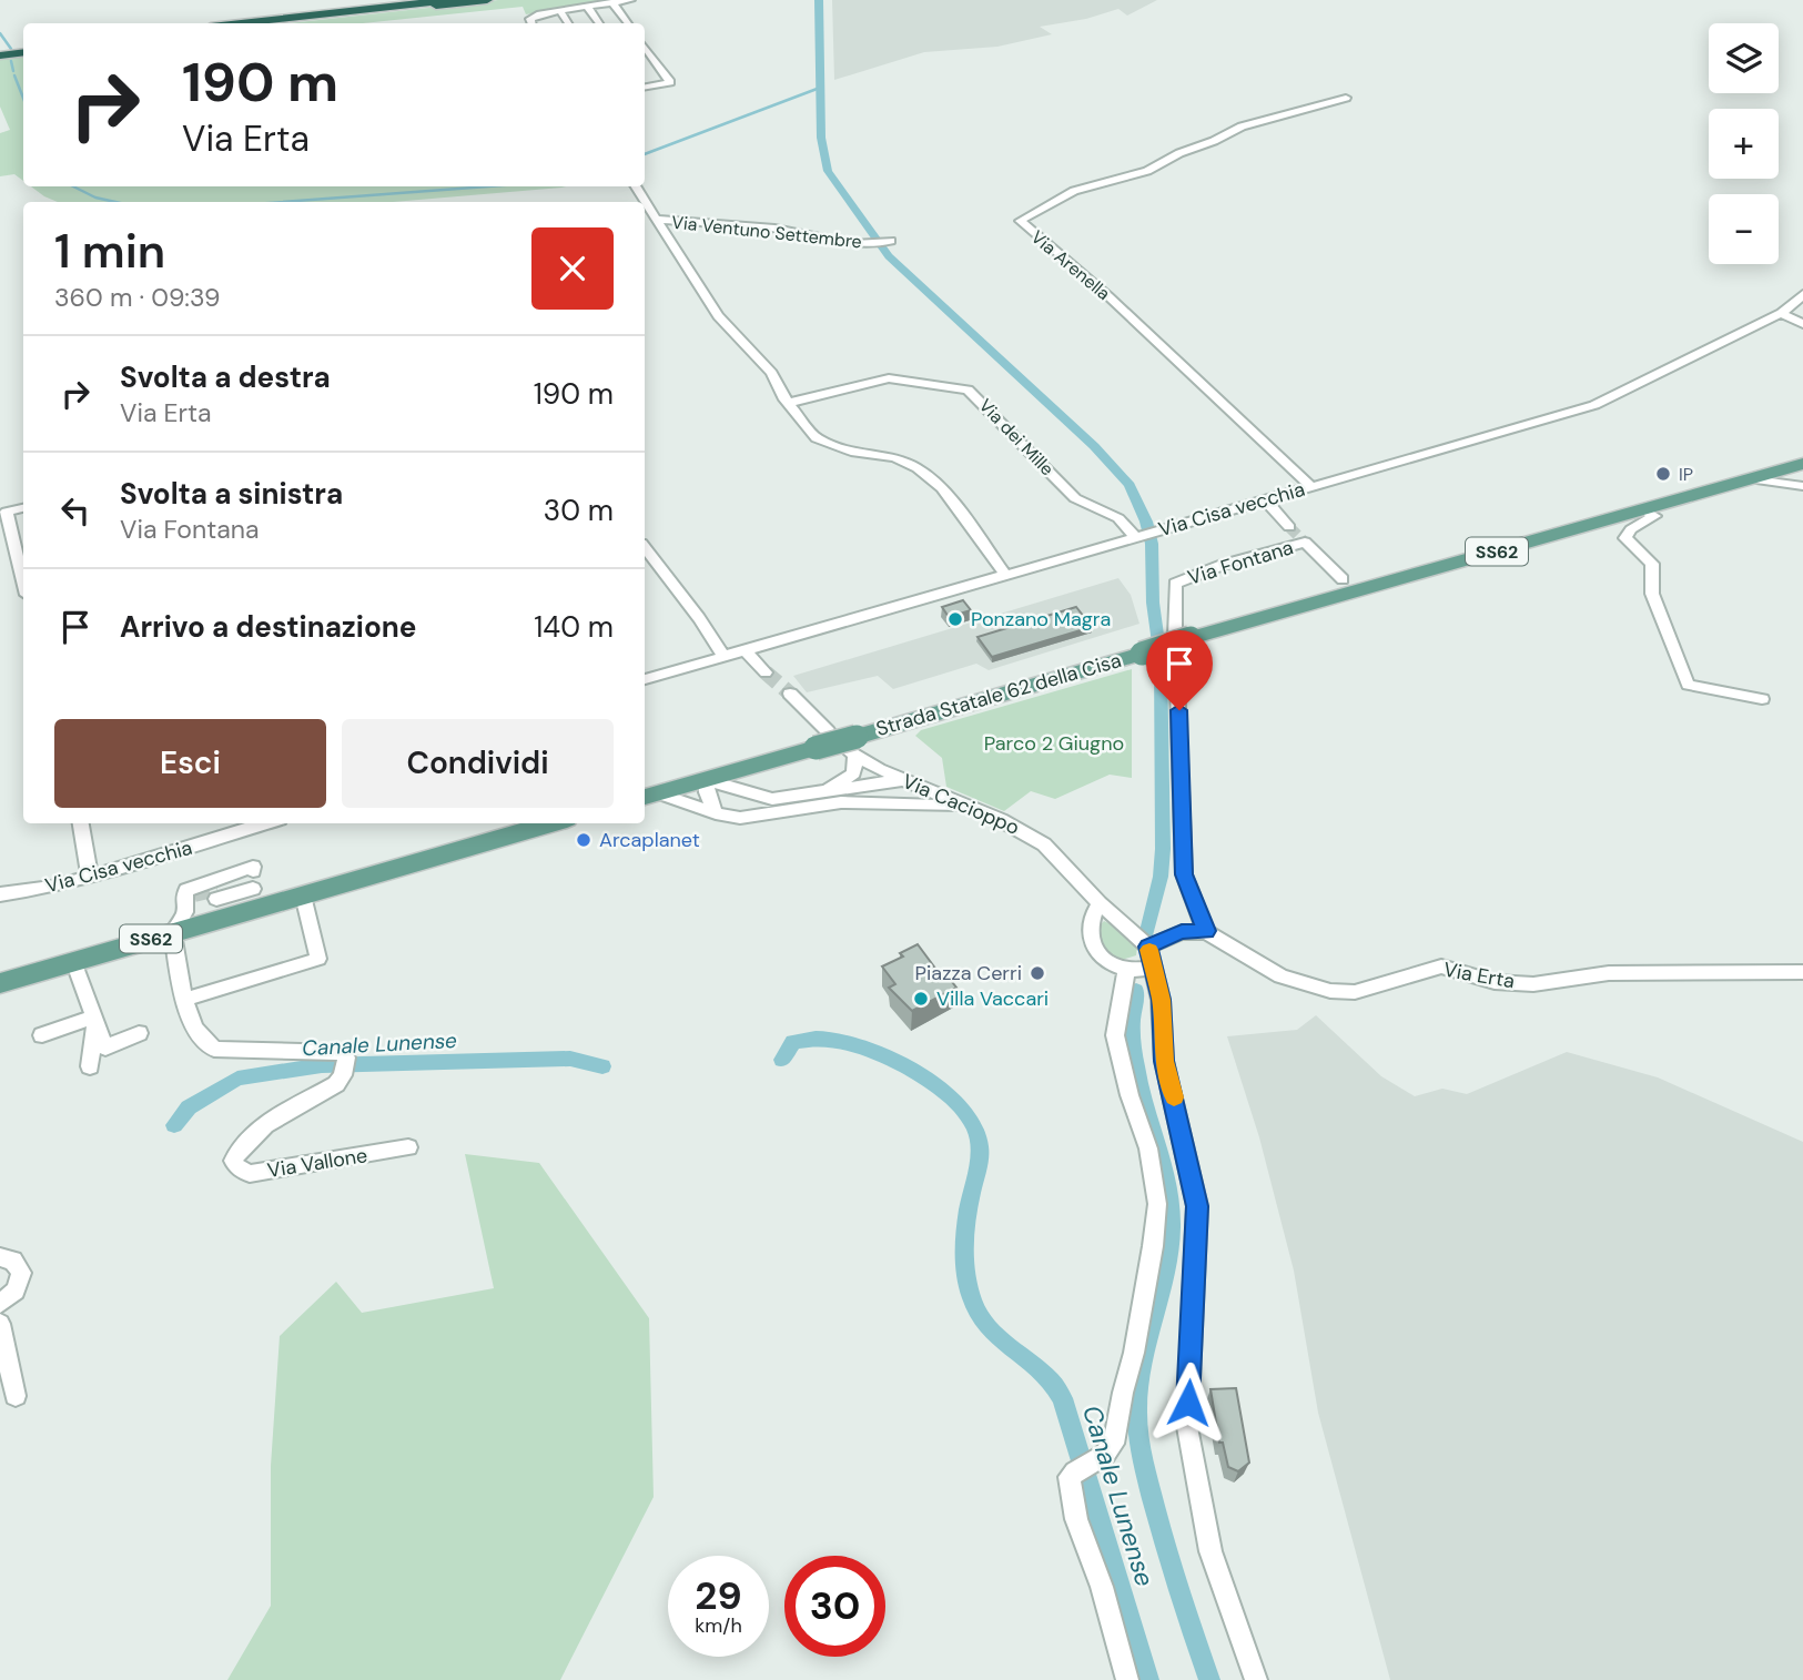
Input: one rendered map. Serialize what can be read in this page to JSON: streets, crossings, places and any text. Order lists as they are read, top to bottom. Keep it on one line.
{"streets":{"main road":["SS62","Strada Statale 62 della Cisa"],"street":["Via Ventuno Settembre","Via Arenella","Via dei Mille","Via Cisa vecchia","Via Fontana","Via Cacioppo","Via Erta","Via Vallone"]},"crossings":[["Via Arenella","Via Cisa vecchia"],["Via dei Mille","Via Cisa vecchia"],["Via Cisa vecchia","Via Fontana"],["SS62","Via Fontana"],["SS62","Strada Statale 62 della Cisa"],["SS62","Via Cacioppo"],["SS62","Via Vallone"],["Via Fontana","Strada Statale 62 della Cisa"],["Via Fontana","Via Erta"],["Strada Statale 62 della Cisa","Via Cacioppo"]],"water":["Canale Lunense"],"parks":["Parco 2 Giugno"],"places":["IP","Ponzano Magra","Arcaplanet","Piazza Cerri","Villa Vaccari"],"page":{"map_buttons":["+","−"],"turn":["190 m","Via Erta"],"heading":["1 min","360 m · 09:39"],"list":[{"name":"Svolta a destra","note":"Via Erta","value":"190 m"},{"name":"Svolta a sinistra","note":"Via Fontana","value":"30 m"},{"name":"Arrivo a destinazione","value":"140 m"}],"buttons":["Esci","Condividi"],"speed":"29 km/h","limit":"30"}}
